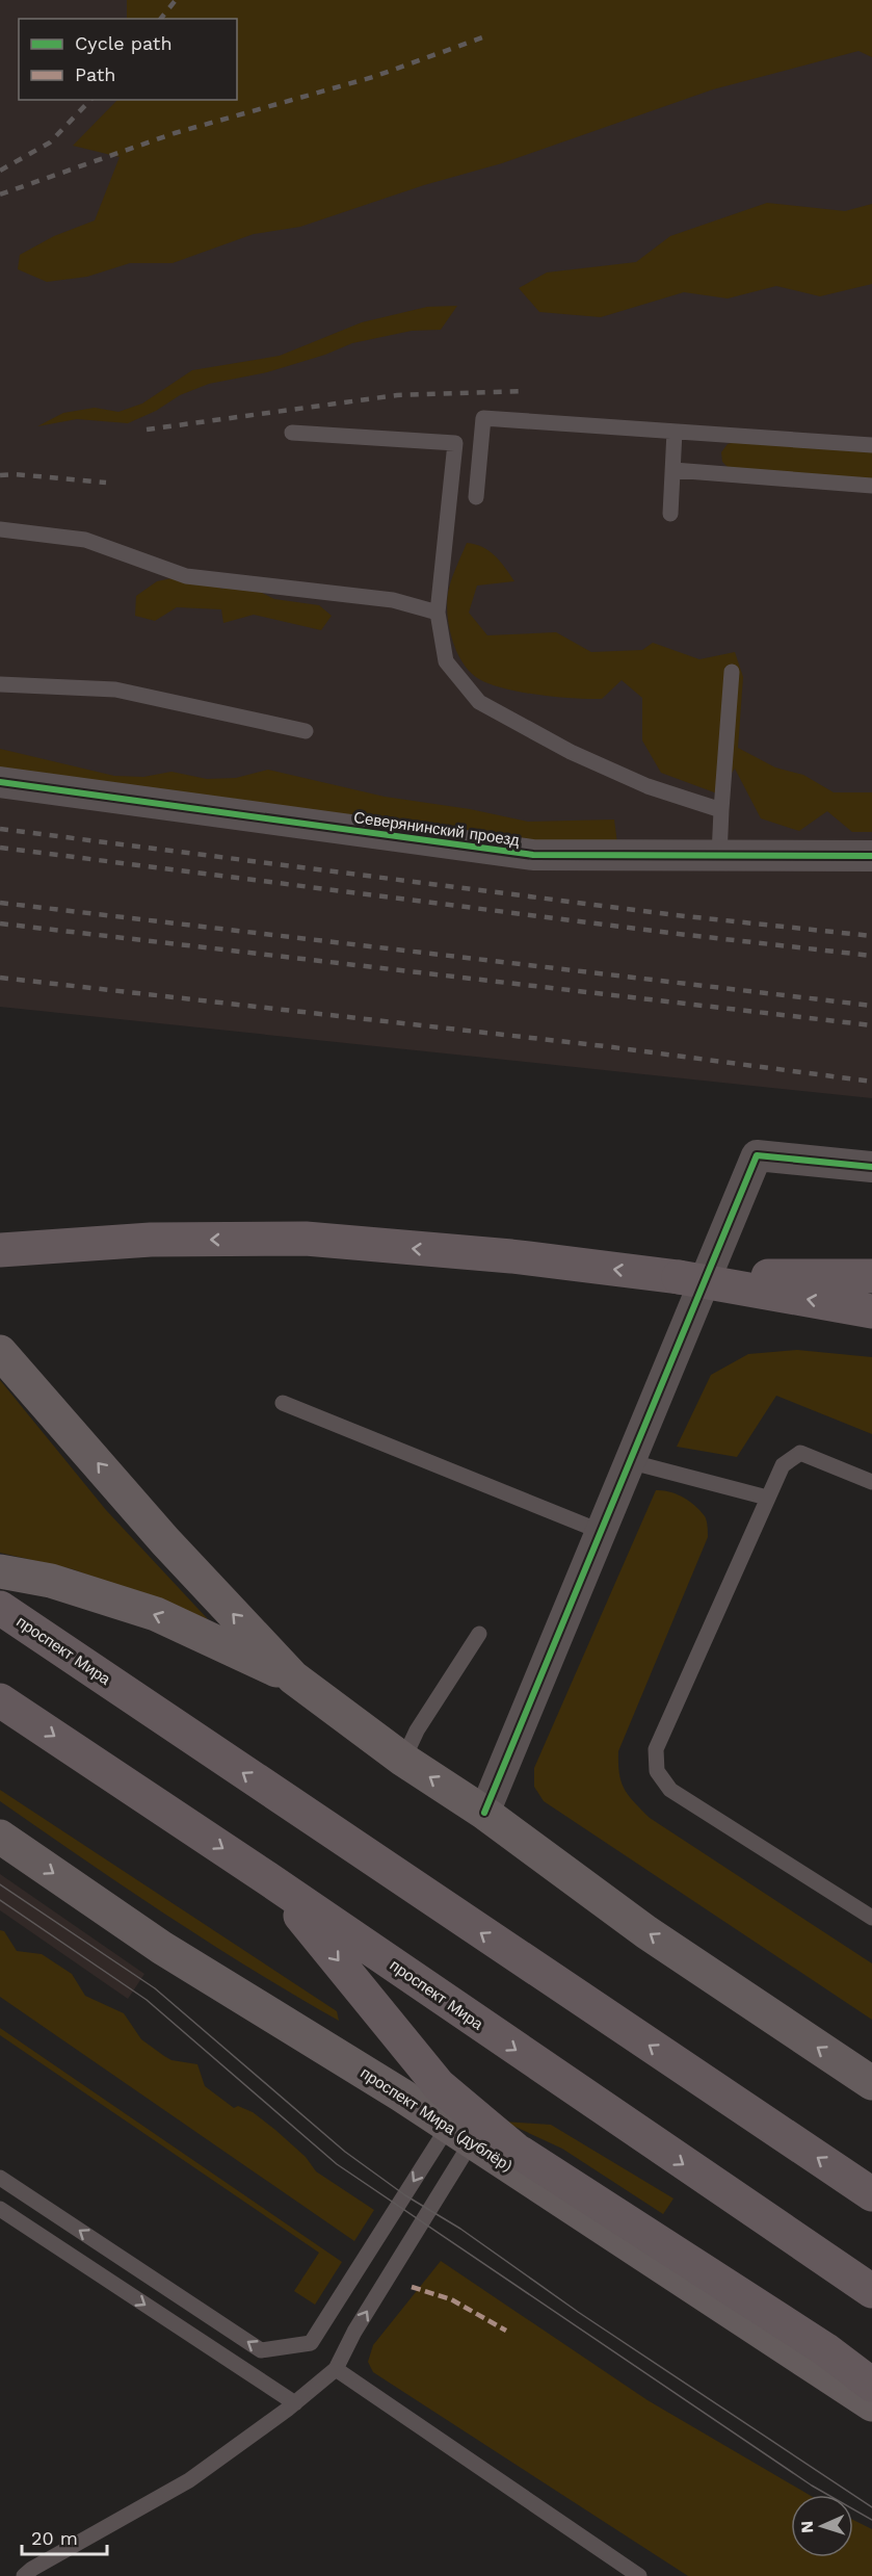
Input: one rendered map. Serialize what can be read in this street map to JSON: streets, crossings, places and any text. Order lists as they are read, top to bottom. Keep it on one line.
{"streets":{"main road":["проспект Мира","проспект Мира (дублёр)"],"street":["Северянинский проезд"]},"legend":["Cycle path","Path"],"scale_bar":"20 m","north":"left"}
